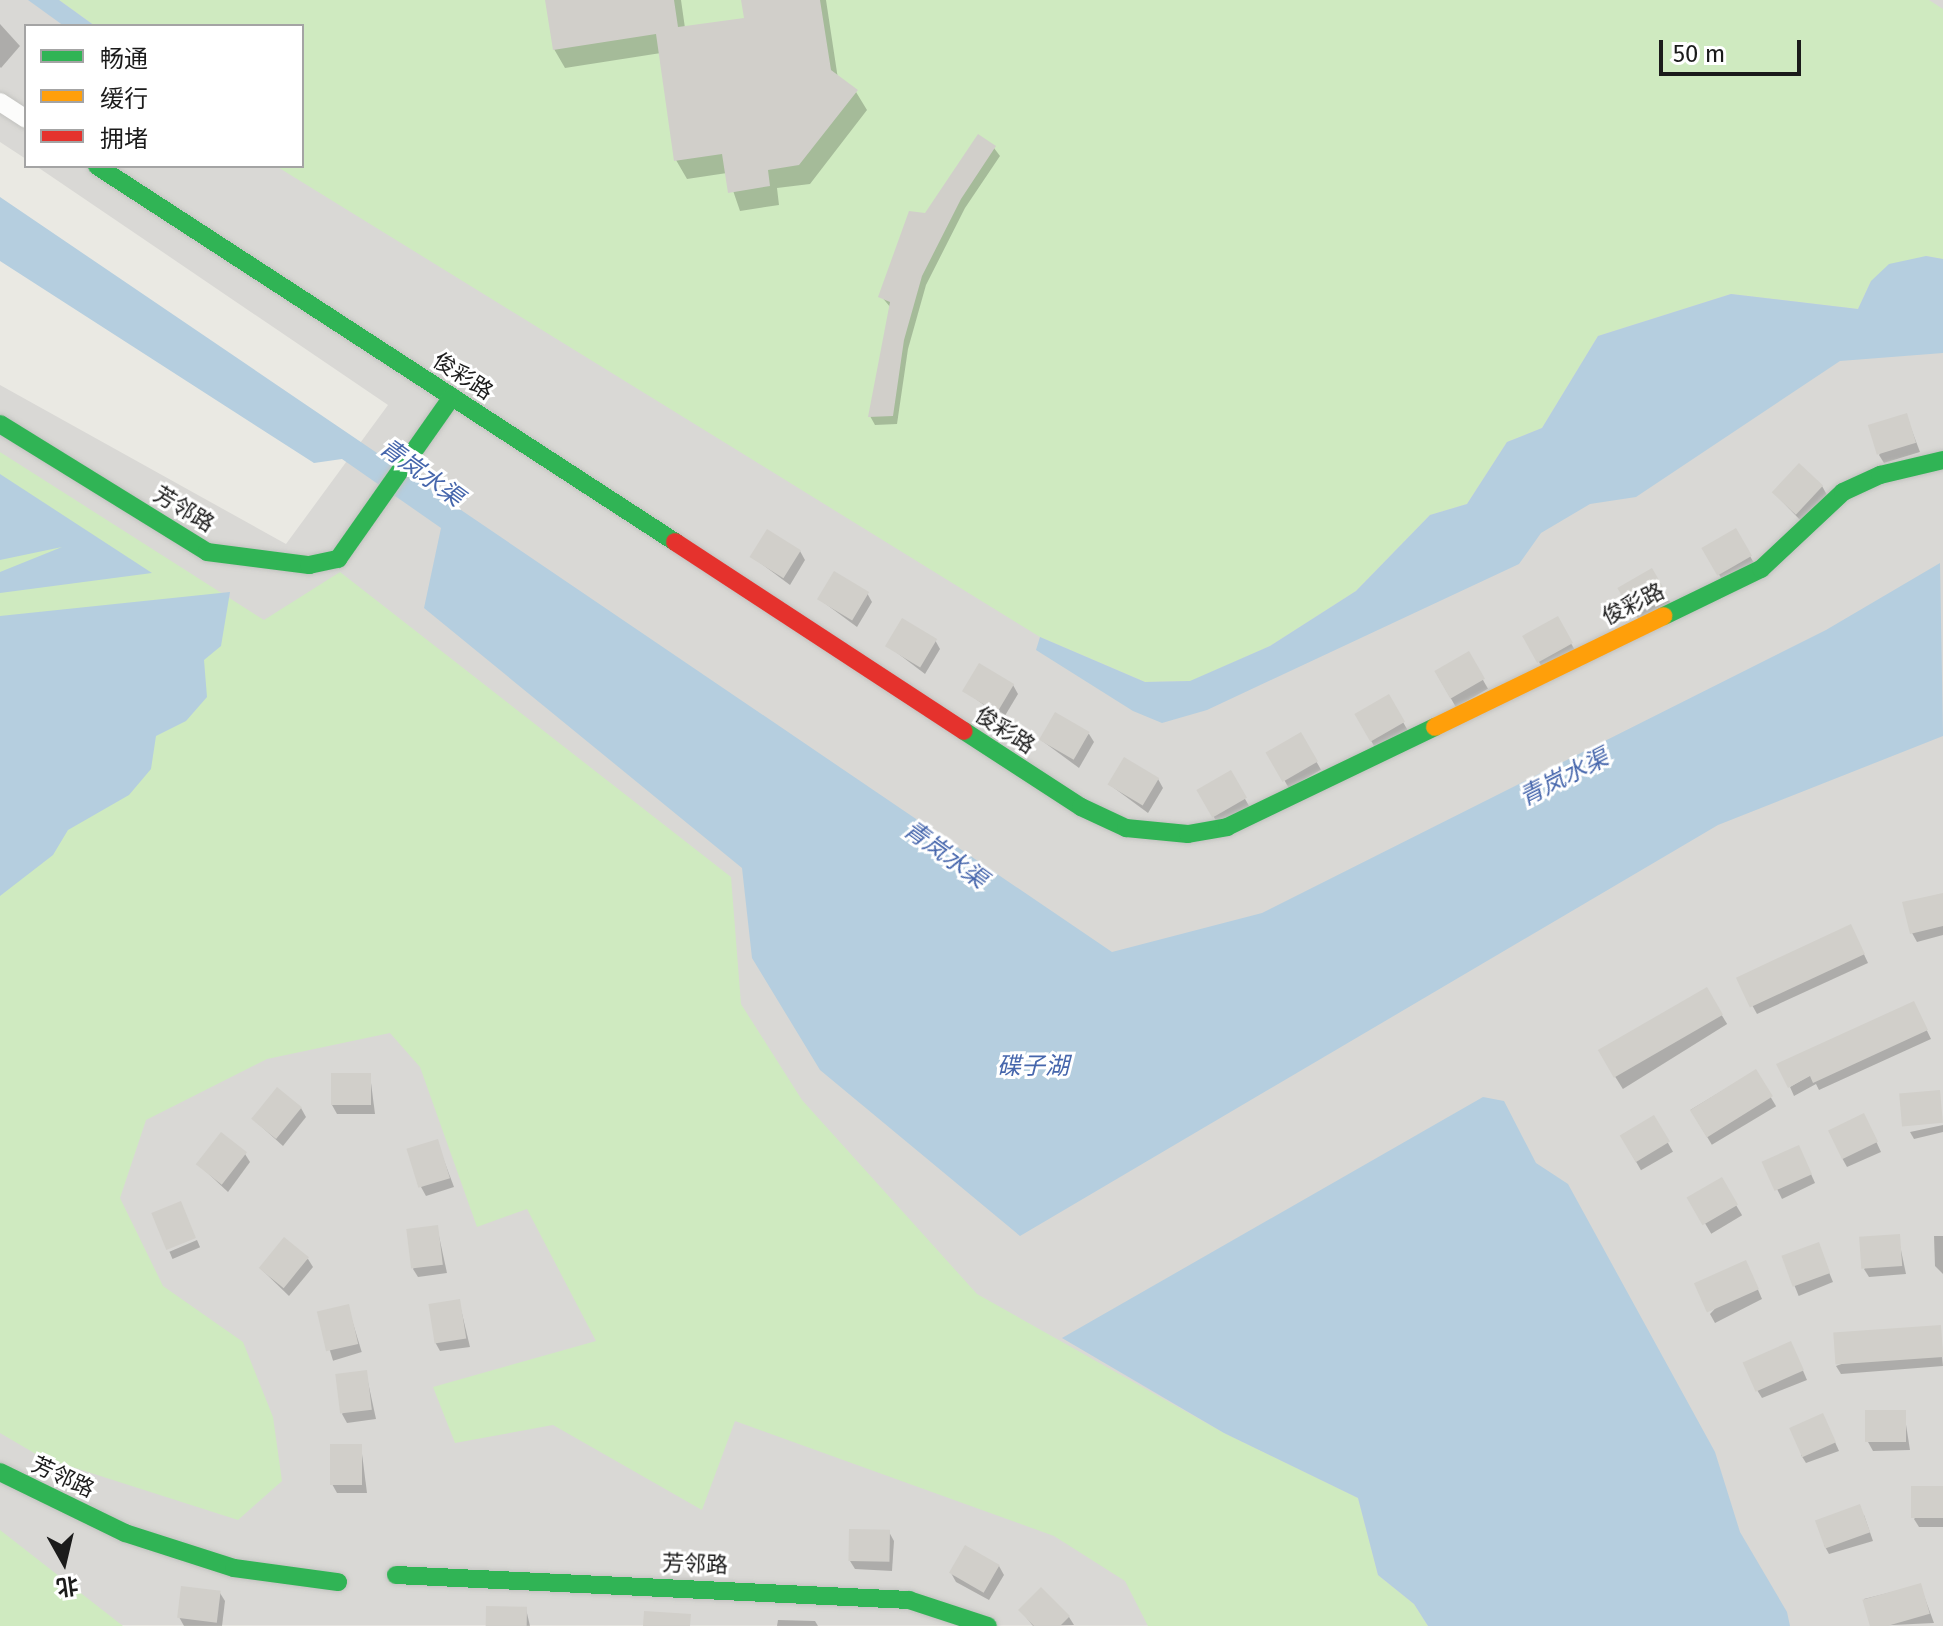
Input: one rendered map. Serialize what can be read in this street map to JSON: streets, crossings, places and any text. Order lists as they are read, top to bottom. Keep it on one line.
{"streets":{"street":["俊彩路","芳邻路"]},"crossings":[["俊彩路","芳邻路"]],"water":["青岚水渠","碟子湖"],"legend":["畅通","缓行","拥堵"],"scale_bar":"50 m","north":"bottom"}
